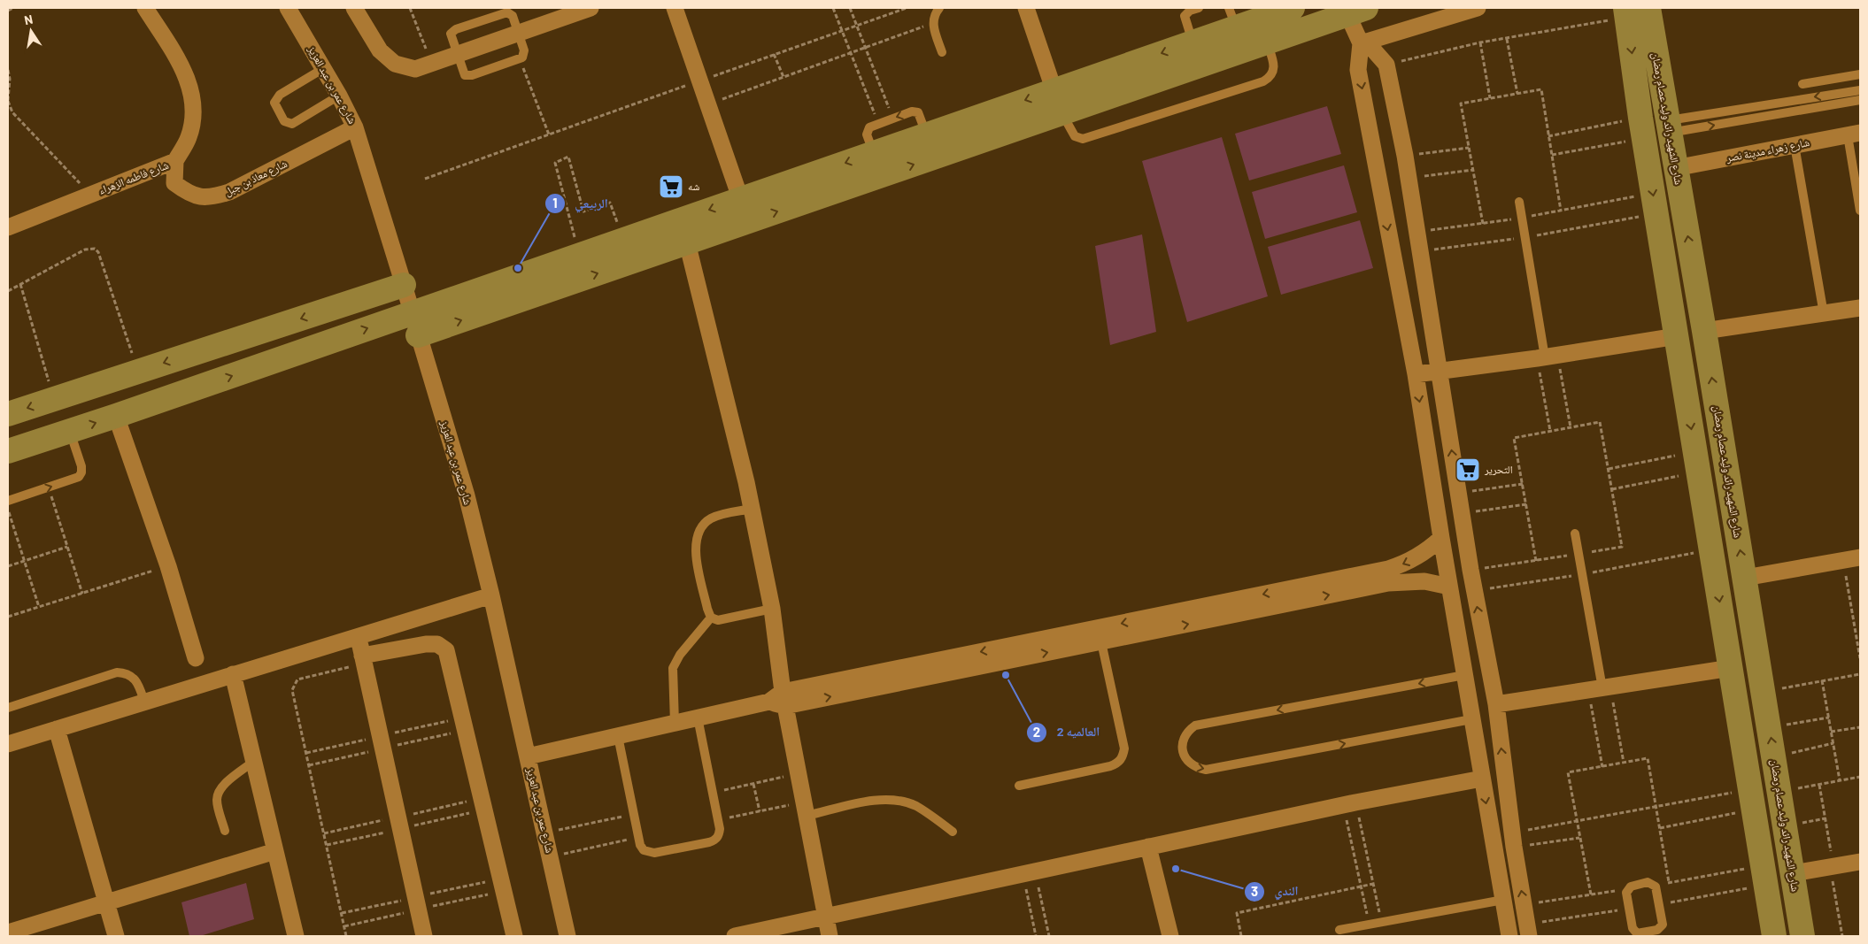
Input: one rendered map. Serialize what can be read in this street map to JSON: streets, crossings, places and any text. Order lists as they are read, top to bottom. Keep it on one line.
{"streets":{"street":["شارع عمر بن عبد العزيز","شارع الشهيد رائد وليد عصام رمضان","شارع زهراء مدينة نصر","شارع فاطمه الزهراء","شارع معاذ بن جبل"]},"crossings":[["شارع عمر بن عبد العزيز","شارع معاذ بن جبل"],["شارع الشهيد رائد وليد عصام رمضان","شارع زهراء مدينة نصر"],["شارع فاطمه الزهراء","شارع معاذ بن جبل"]],"places":{"supermarket":["شه","التحرير"],"other":["الربيعي","العالميه 2","الندي"]},"north":"top"}
